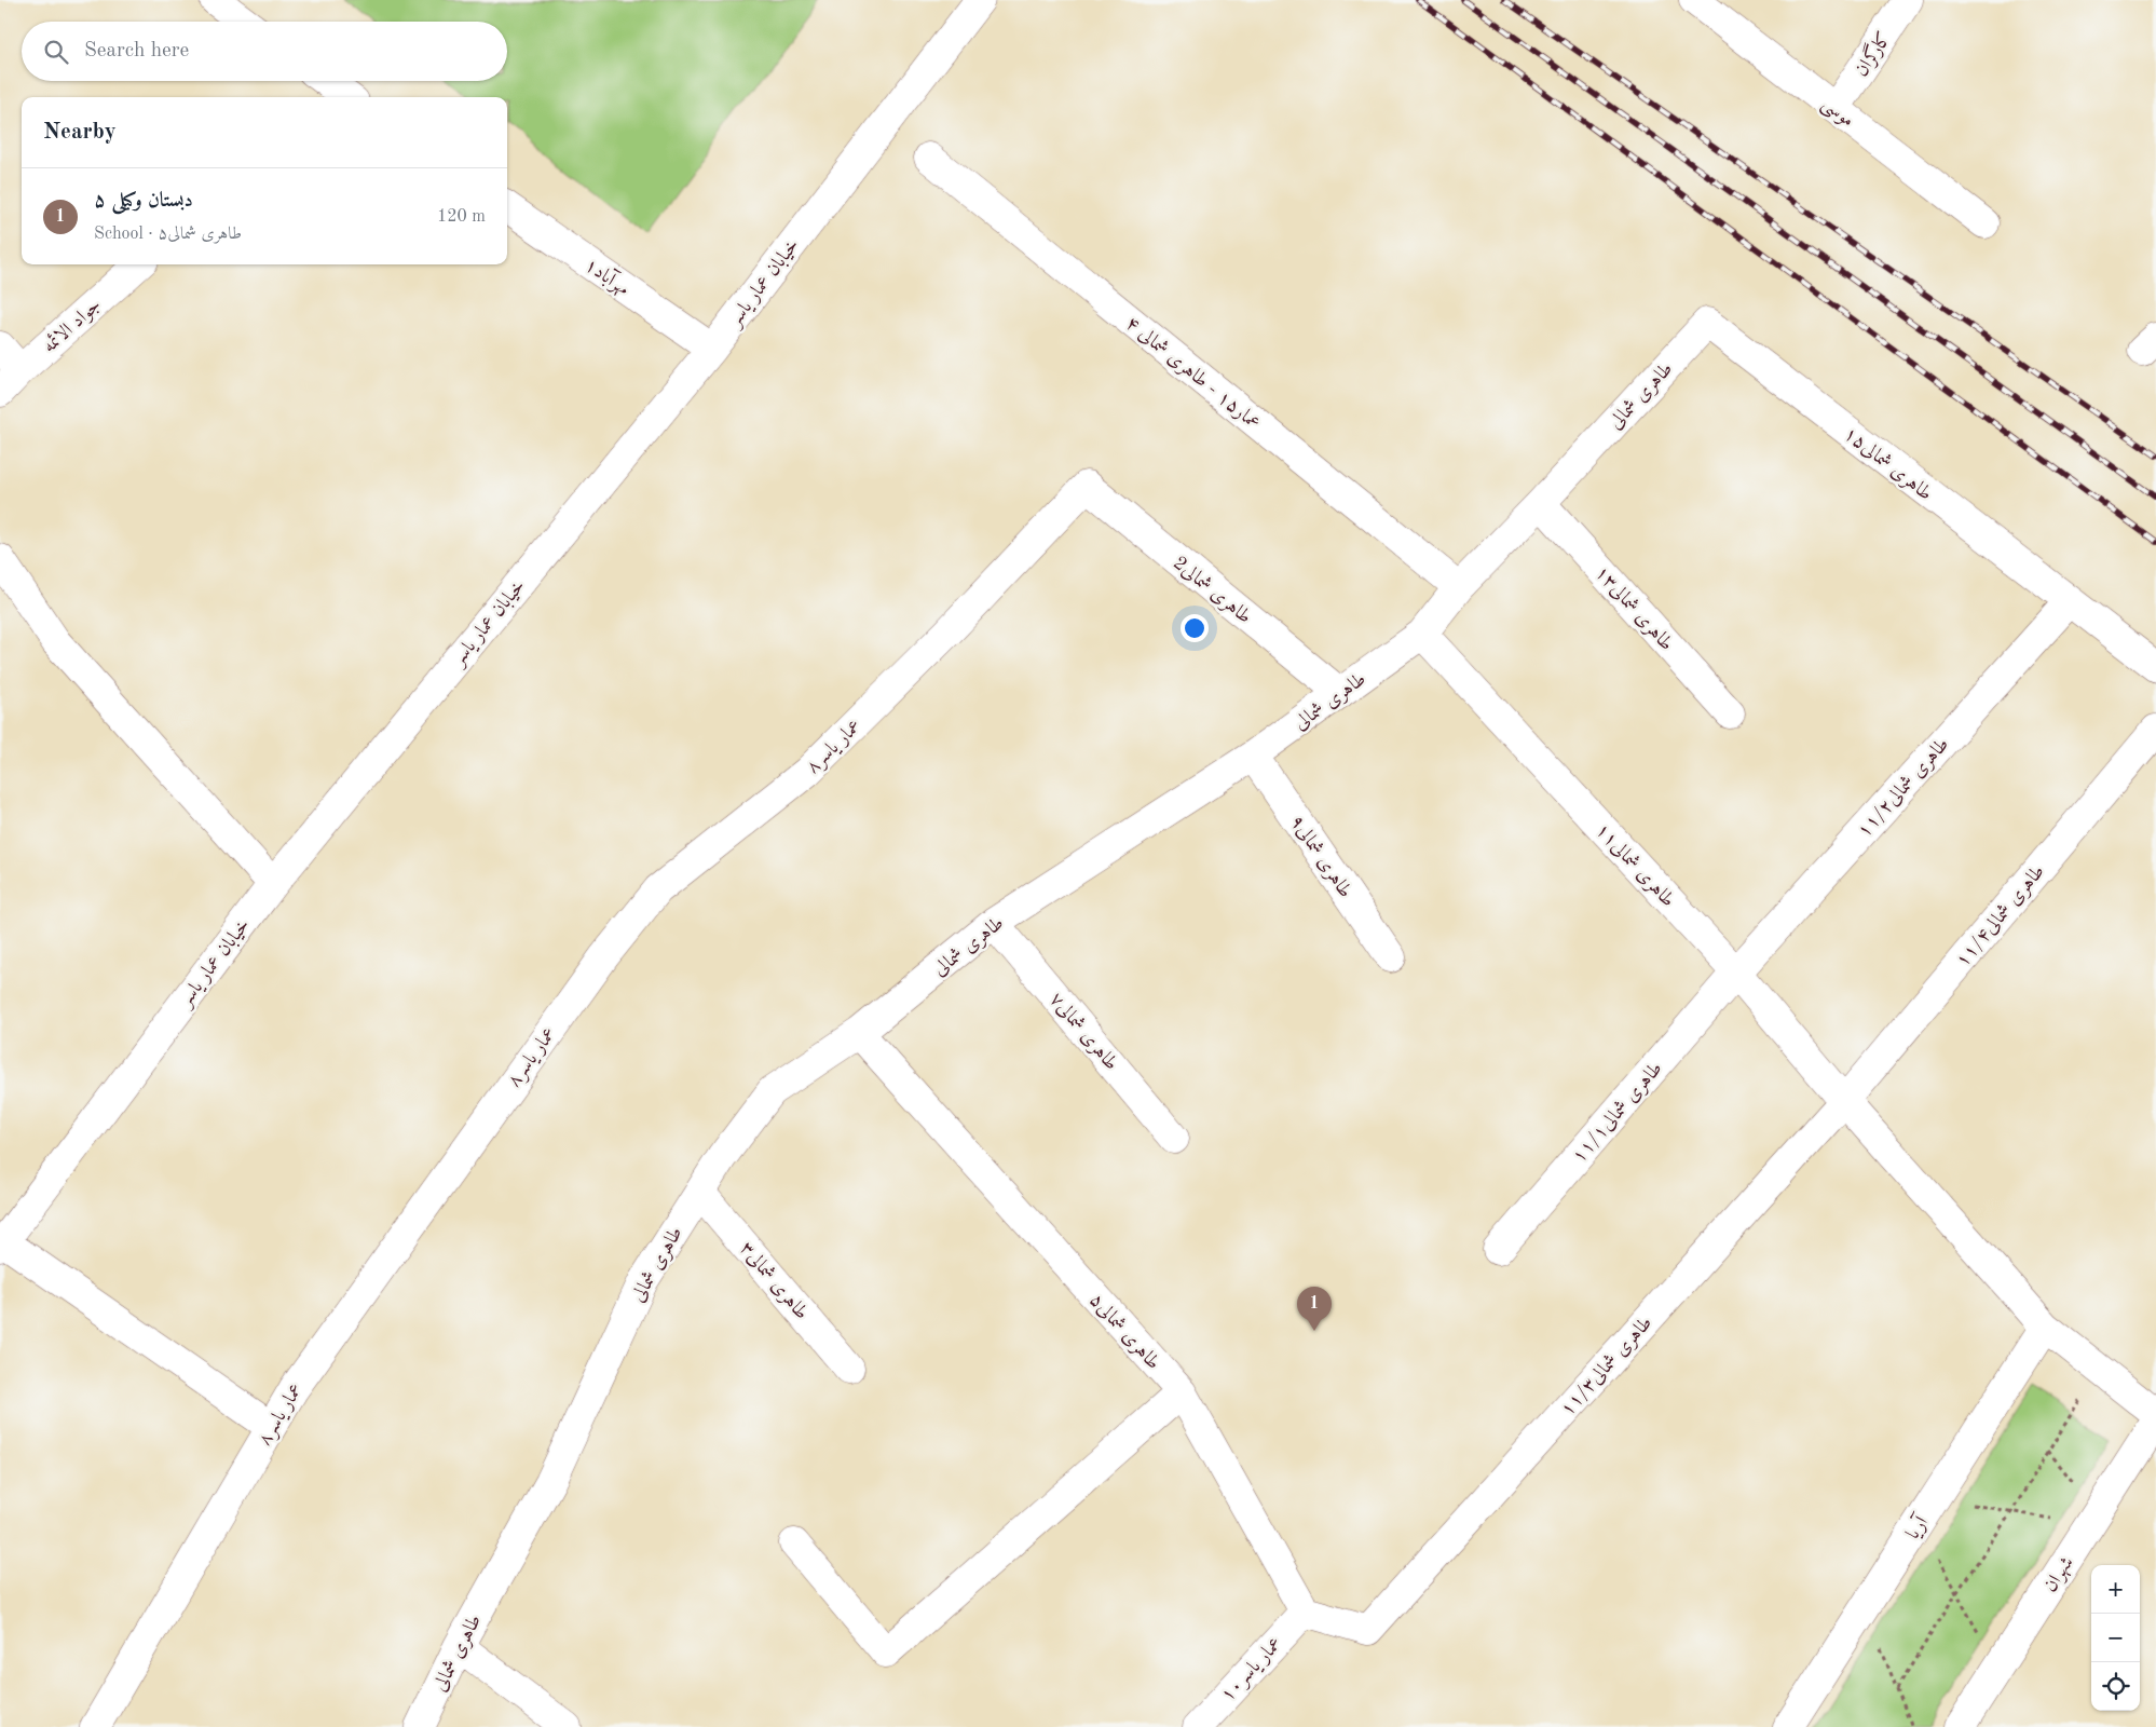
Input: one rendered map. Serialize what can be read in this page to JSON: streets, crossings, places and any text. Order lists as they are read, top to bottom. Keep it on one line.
{"streets":{"street":["کارگران","موسی","مهرآباد۱","خیابان عمار یاسر","جواد الائمه","عمار۱۵ - طاهری شمالی ۴","طاهری شمالی","طاهری شمالی۱۵","طاهری شمالی2","طاهری شمالی۱۳","عمار یاسر۸","طاهری شمالی۱۱/۲","طاهری شمالی۹","طاهری شمالی۱۱","طاهری شمالی۱۱/۴","طاهری شمالی۷","طاهری شمالی۱۱/۱","طاهری شمالی۳","طاهری شمالی۵","طاهری شمالی۱۱/۳","آریا","شهران","عمار یاسر۱۰"]},"crossings":[["کارگران","موسی"],["مهرآباد۱","خیابان عمار یاسر"],["عمار۱۵ - طاهری شمالی ۴","طاهری شمالی"],["طاهری شمالی","طاهری شمالی۱۵"],["طاهری شمالی","طاهری شمالی2"],["طاهری شمالی","طاهری شمالی۱۳"],["طاهری شمالی","طاهری شمالی۹"],["طاهری شمالی","طاهری شمالی۱۱"],["طاهری شمالی","طاهری شمالی۷"],["طاهری شمالی","طاهری شمالی۳"],["طاهری شمالی","طاهری شمالی۵"],["طاهری شمالی۱۵","طاهری شمالی۱۱/۲"],["طاهری شمالی2","عمار یاسر۸"],["طاهری شمالی۱۱/۲","طاهری شمالی۱۱"],["طاهری شمالی۱۱/۲","طاهری شمالی۱۱/۱"],["طاهری شمالی۱۱","طاهری شمالی۱۱/۴"],["طاهری شمالی۱۱","طاهری شمالی۱۱/۱"],["طاهری شمالی۱۱","طاهری شمالی۱۱/۳"],["طاهری شمالی۱۱","آریا"],["طاهری شمالی۱۱/۴","طاهری شمالی۱۱/۳"],["طاهری شمالی۵","طاهری شمالی۱۱/۳"],["طاهری شمالی۵","عمار یاسر۱۰"],["طاهری شمالی۱۱/۳","عمار یاسر۱۰"]],"page":{"search":"Search here","heading":"Nearby","list":[{"mark":"1","name":"دبستان وکیلی ۵","note":"School · طاهری شمالی۵","value":"120 m"}],"pins":"1","map_buttons":["+","−"]}}
